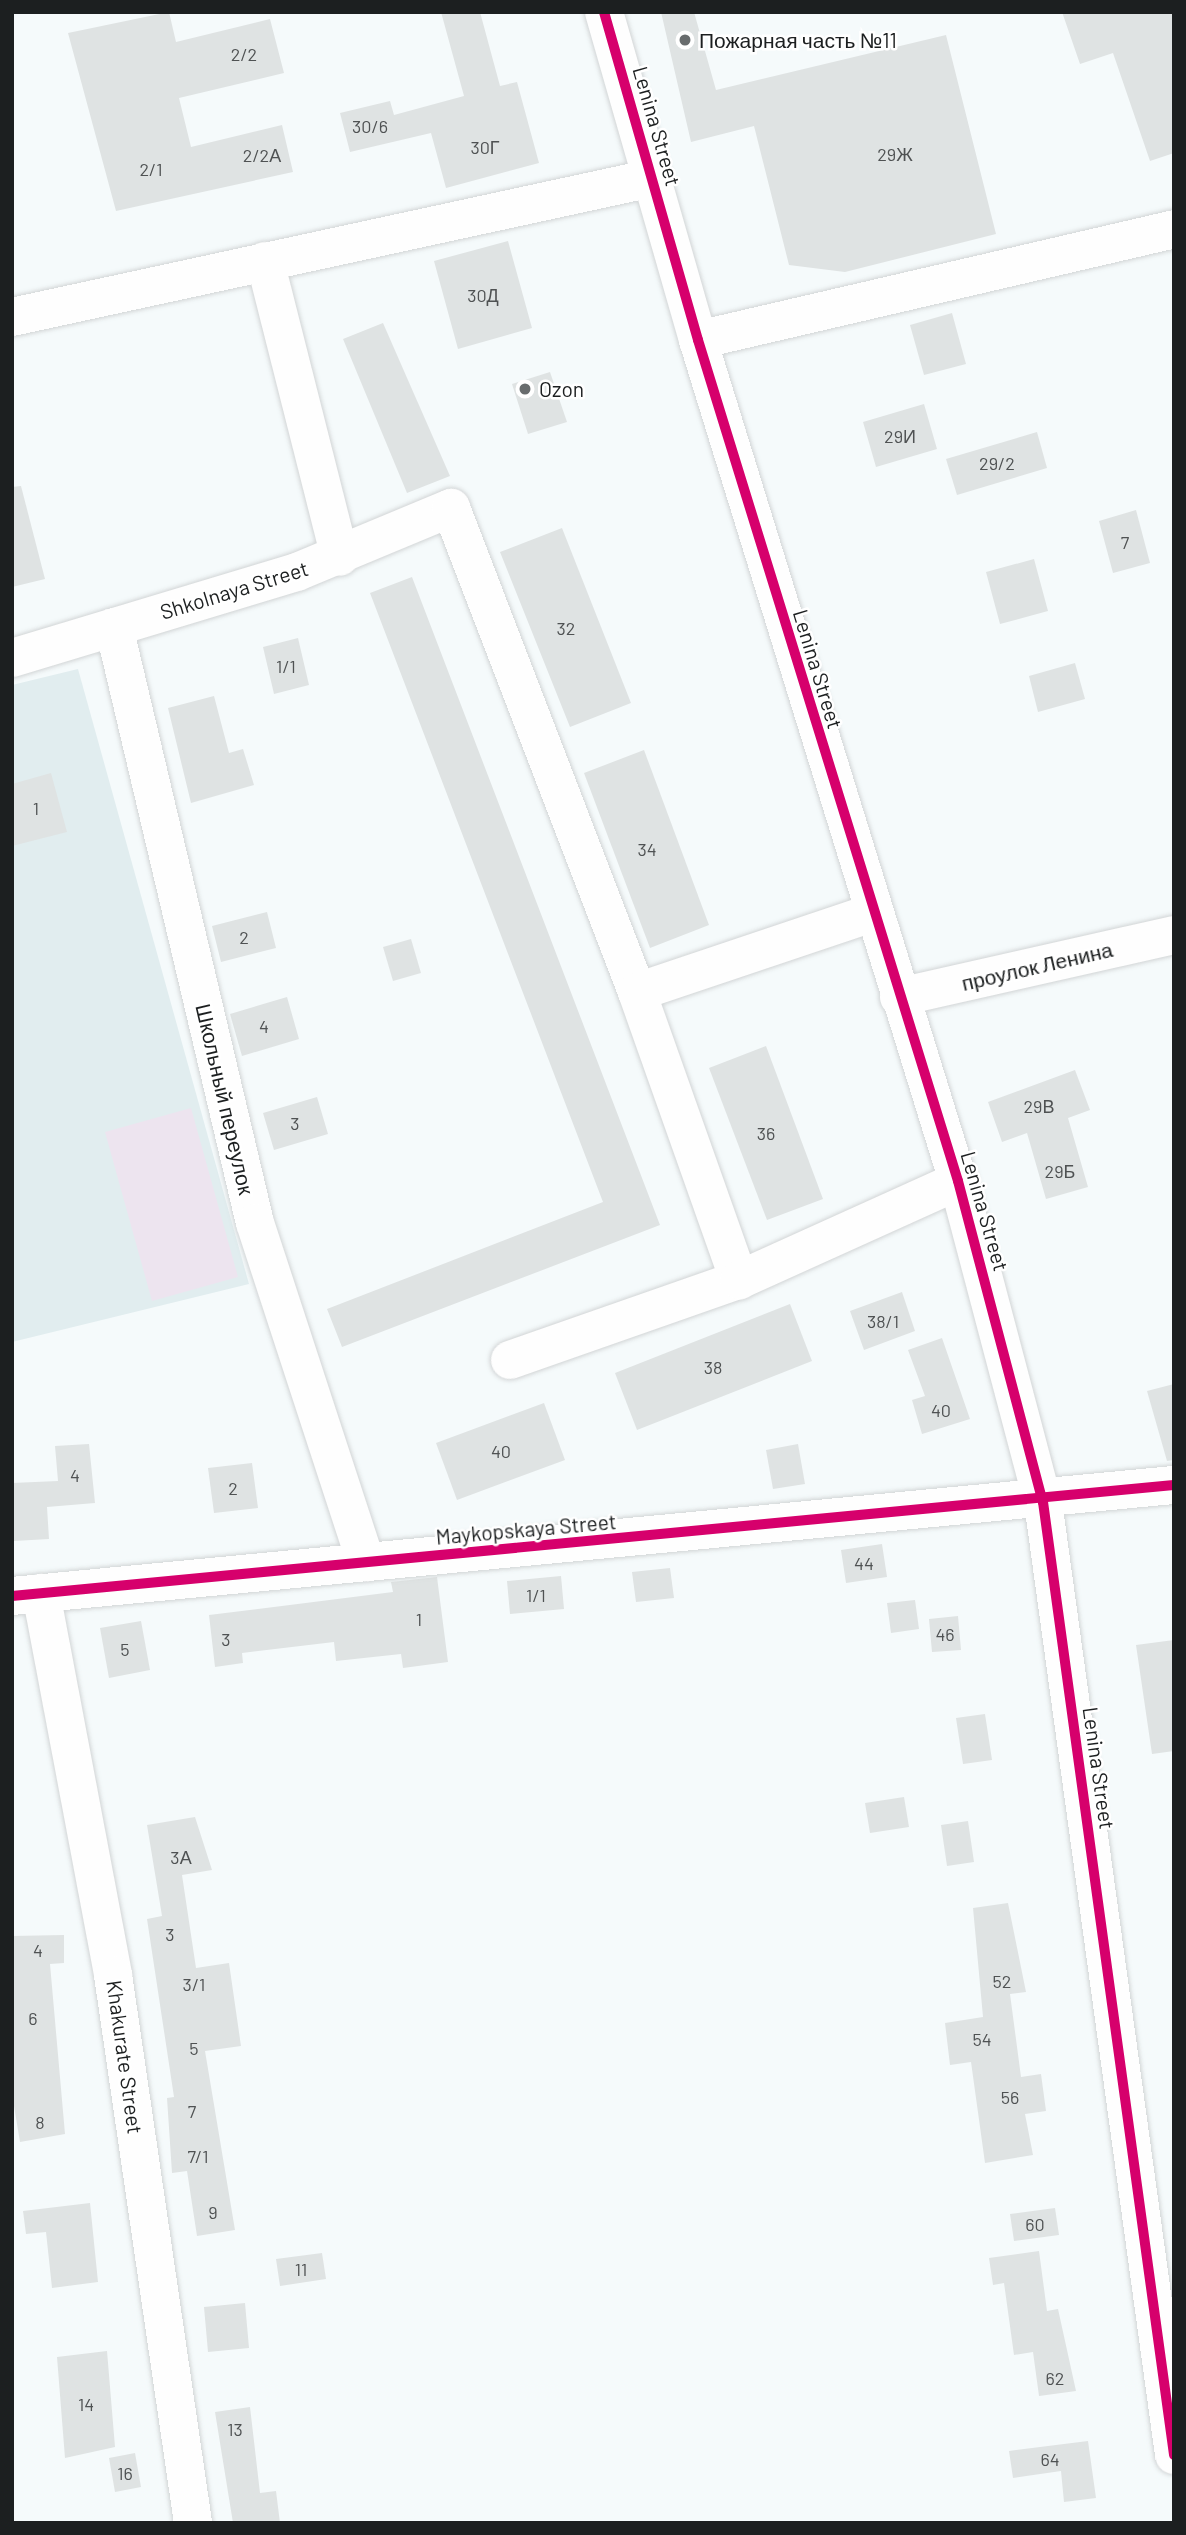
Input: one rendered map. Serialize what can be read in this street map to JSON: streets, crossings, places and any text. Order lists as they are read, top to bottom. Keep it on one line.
{"streets":{"street":["Lenina Street","Shkolnaya Street","проулок Ленина","Школьный переулок","Maykopskaya Street","Khakurate Street"]},"crossings":[["Lenina Street","проулок Ленина"],["Lenina Street","Maykopskaya Street"],["Shkolnaya Street","Школьный переулок"],["Школьный переулок","Maykopskaya Street"],["Maykopskaya Street","Khakurate Street"]],"places":["Пожарная часть №11","Ozon"],"house_numbers":["2/2","30/6","30Г","29Ж","2/2А","2/1","30Д","29И","29/2","7","32","1/1","1","34","2","4","29В","3","36","29Б","38/1","38","40","40","4","2","44","1/1","1","46","3","5","3А","3","4","52","3/1","6","54","5","56","7","8","7/1","9","60","11","62","14","13","64","16"]}
